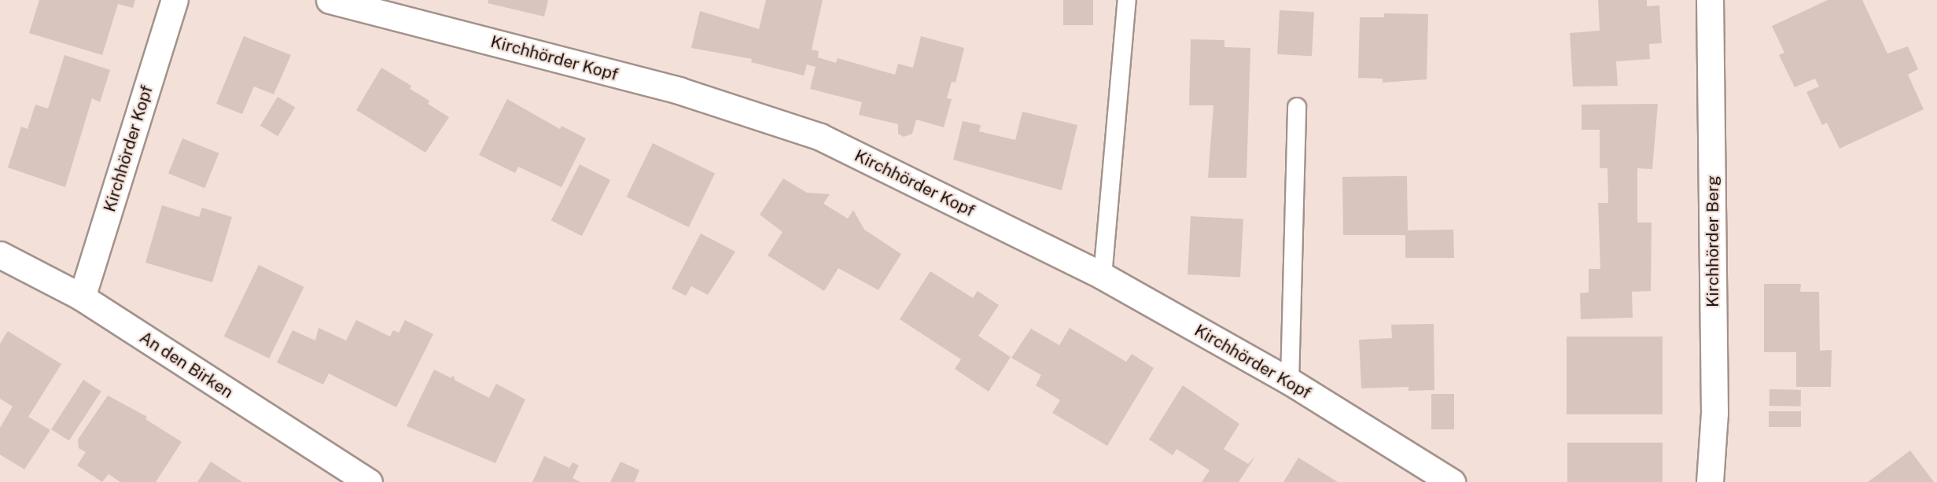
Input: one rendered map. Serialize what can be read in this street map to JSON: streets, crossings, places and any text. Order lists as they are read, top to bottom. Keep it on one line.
{"streets":{"street":["Kirchhörder Kopf","Kirchhörder Berg","An den Birken"]},"crossings":[["Kirchhörder Kopf","An den Birken"]]}
